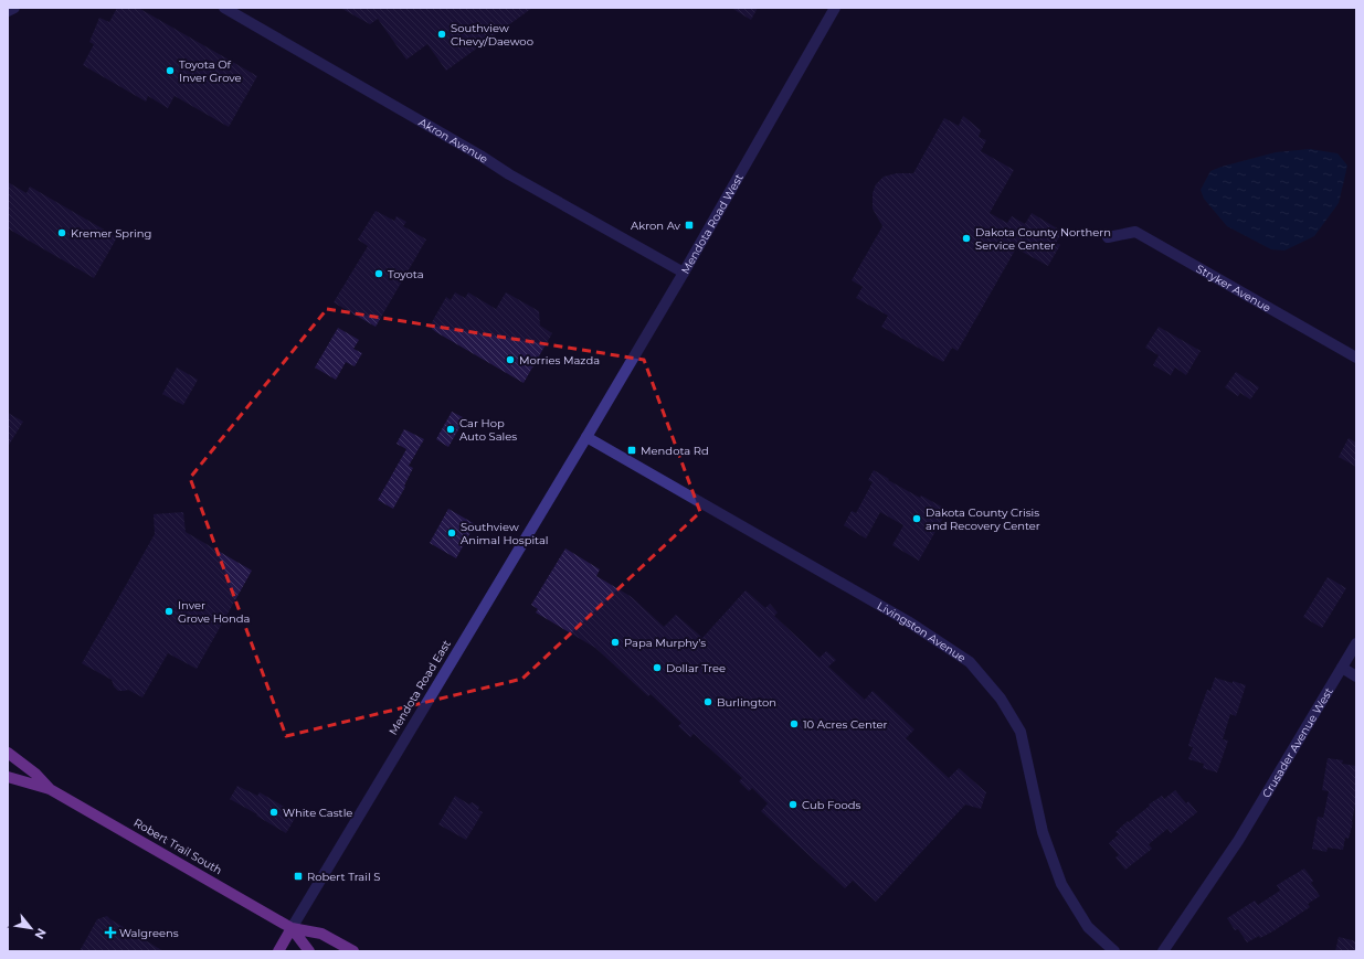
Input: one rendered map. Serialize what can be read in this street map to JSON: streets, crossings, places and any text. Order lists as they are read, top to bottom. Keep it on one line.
{"streets":{"main road":["Mendota Road East","Robert Trail South"],"street":["Akron Avenue","Mendota Road West","Stryker Avenue","Livingston Avenue","Crusader Avenue West"]},"crossings":[["Akron Avenue","Mendota Road West"],["Mendota Road West","Livingston Avenue"],["Mendota Road West","Mendota Road East"],["Livingston Avenue","Mendota Road East"],["Mendota Road East","Robert Trail South"]],"places":{"other":["Southview Chevy/Daewoo","Toyota Of Inver Grove","Kremer Spring","Dakota County Northern Service Center","Toyota","Morries Mazda","Car Hop Auto Sales","Dakota County Crisis and Recovery Center","Southview Animal Hospital","Inver Grove Honda","Papa Murphy's","Dollar Tree","Burlington","10 Acres Center","Cub Foods","White Castle"],"transit":["Akron Av","Mendota Rd","Robert Trail S"],"health":["Walgreens"]},"north":"bottom right"}
